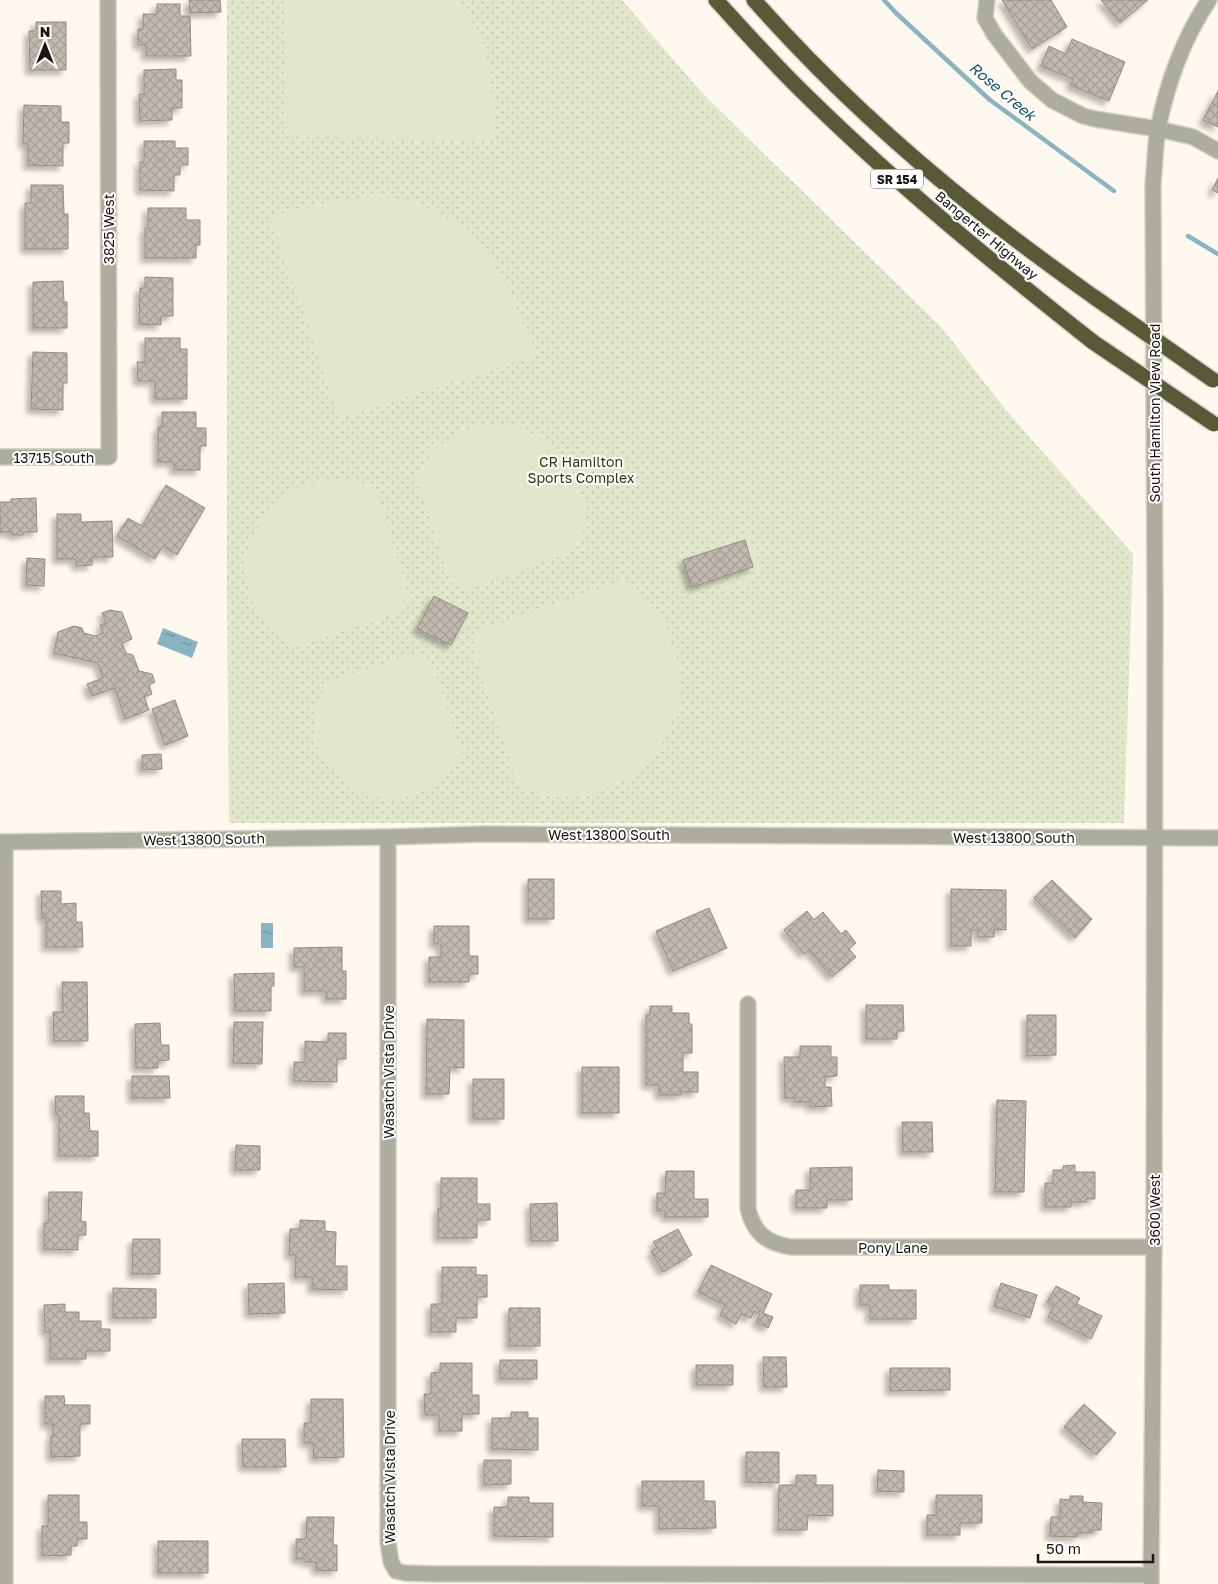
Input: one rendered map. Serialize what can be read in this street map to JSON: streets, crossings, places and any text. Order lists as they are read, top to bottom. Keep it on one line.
{"streets":{"highway":["SR 154","Bangerter Highway"],"street":["3825 West","South Hamilton View Road","13715 South","West 13800 South","Wasatch Vista Drive","3600 West","Pony Lane"]},"crossings":[["3825 West","13715 South"],["South Hamilton View Road","West 13800 South"],["South Hamilton View Road","3600 West"],["West 13800 South","Wasatch Vista Drive"],["West 13800 South","3600 West"],["Wasatch Vista Drive","3600 West"],["3600 West","Pony Lane"]],"water":["Rose Creek"],"parks":["CR Hamilton Sports Complex"],"scale_bar":"50 m","north":"top"}
